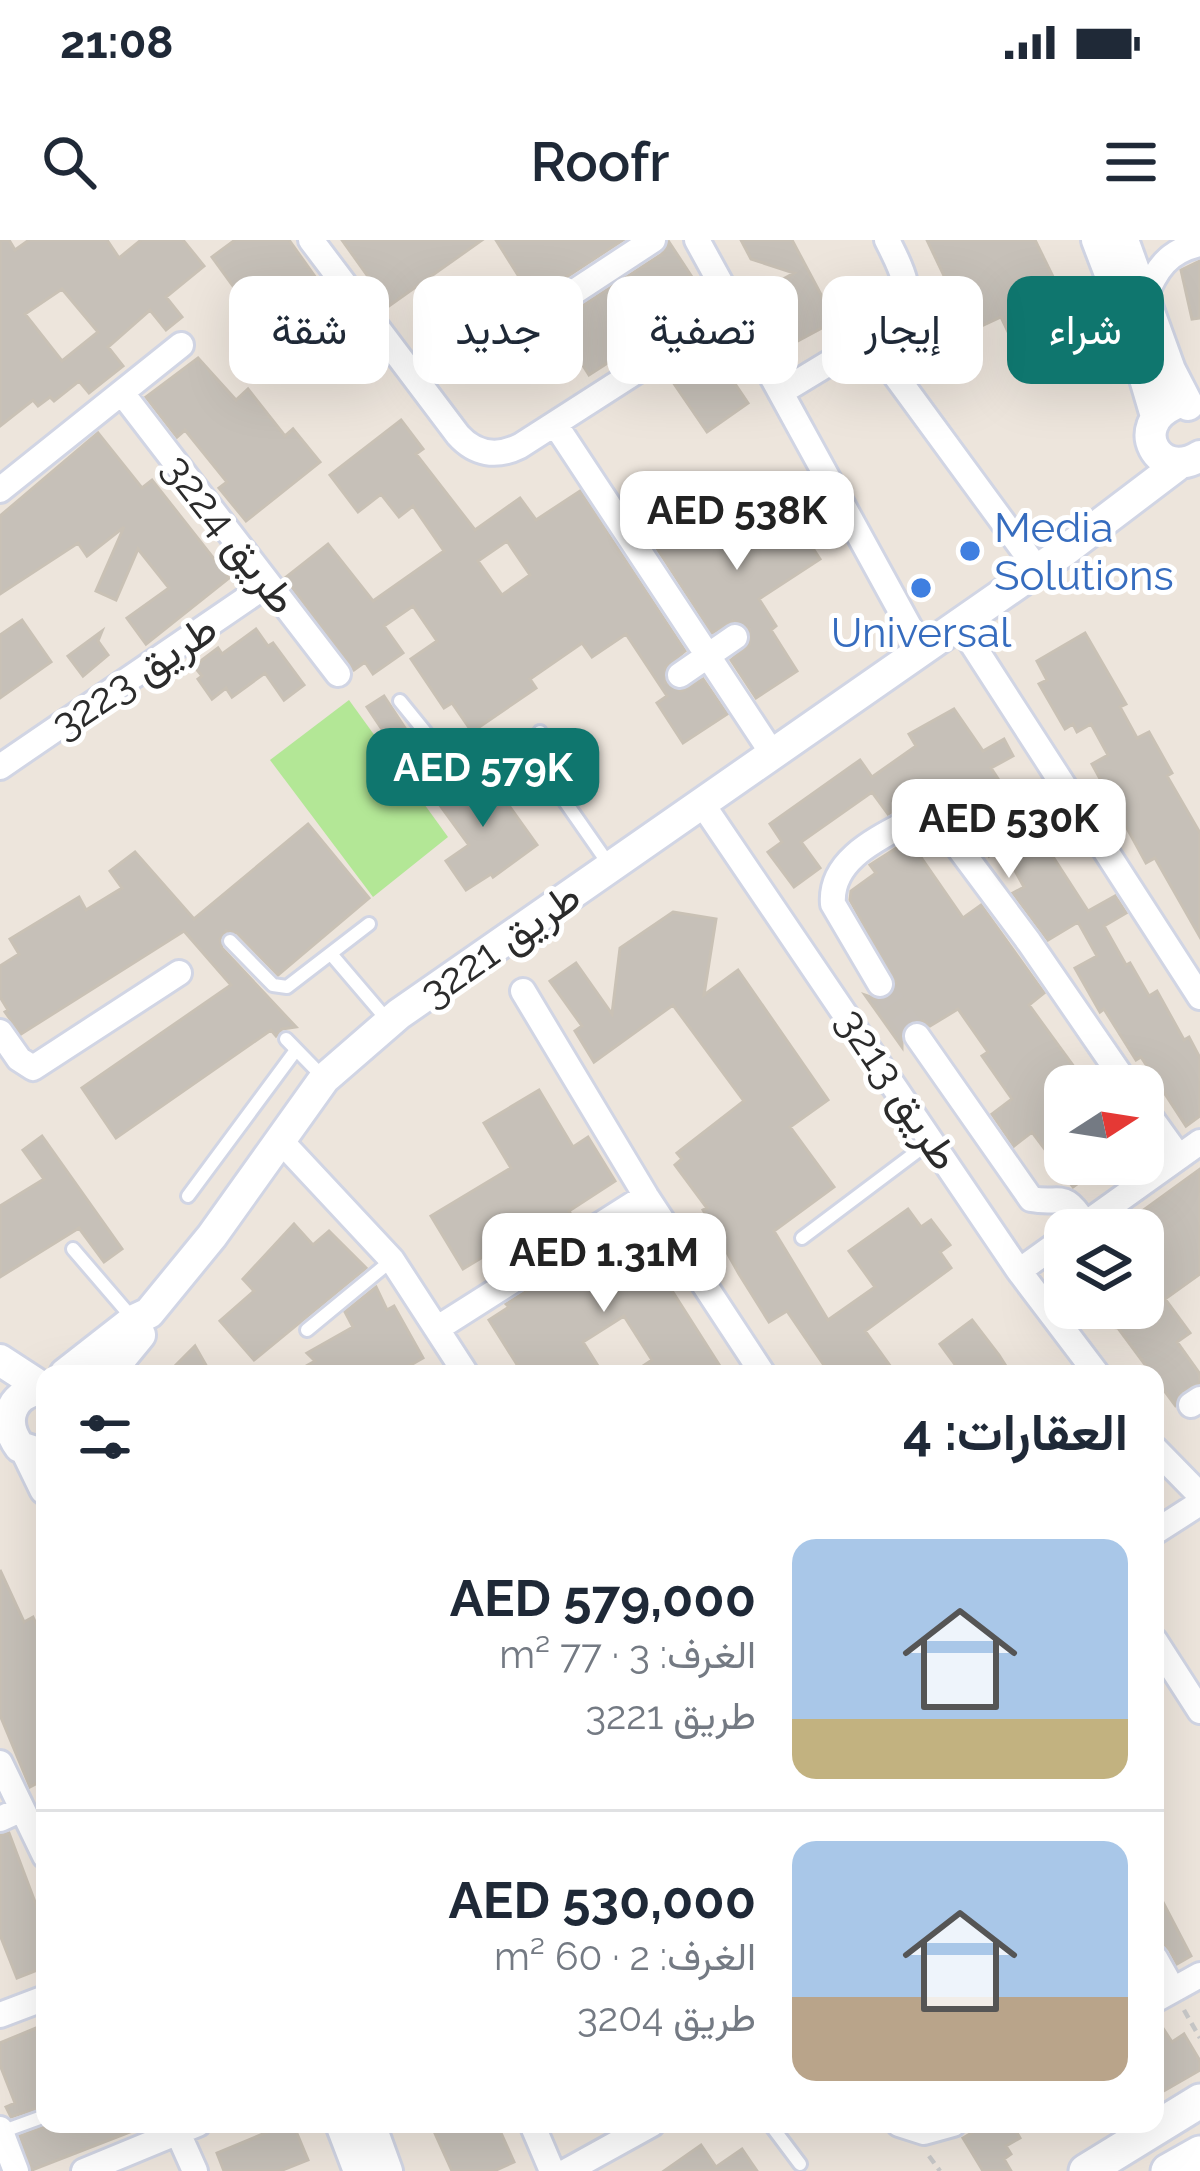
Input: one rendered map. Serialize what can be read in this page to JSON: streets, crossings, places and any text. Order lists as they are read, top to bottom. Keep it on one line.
{"streets":{"street":["طريق 3224","طريق 3223","طريق 3221","طريق 3213"]},"crossings":[["طريق 3224","طريق 3223"],["طريق 3221","طريق 3213"]],"places":["Media Solutions","Universal"],"north":"right","page":{"status":"21:08","header":"Roofr","chip":["شراء","إيجار","تصفية","جديد","شقة"],"price":["AED 538K","AED 579K","AED 530K","AED 1.31M"],"heading":"العقارات: 4","list":[{"name":"AED 579,000","note":"الغرف: 3 · 77 m² · طريق 3221"},{"name":"AED 530,000","note":"الغرف: 2 · 60 m² · طريق 3204"}]}}
